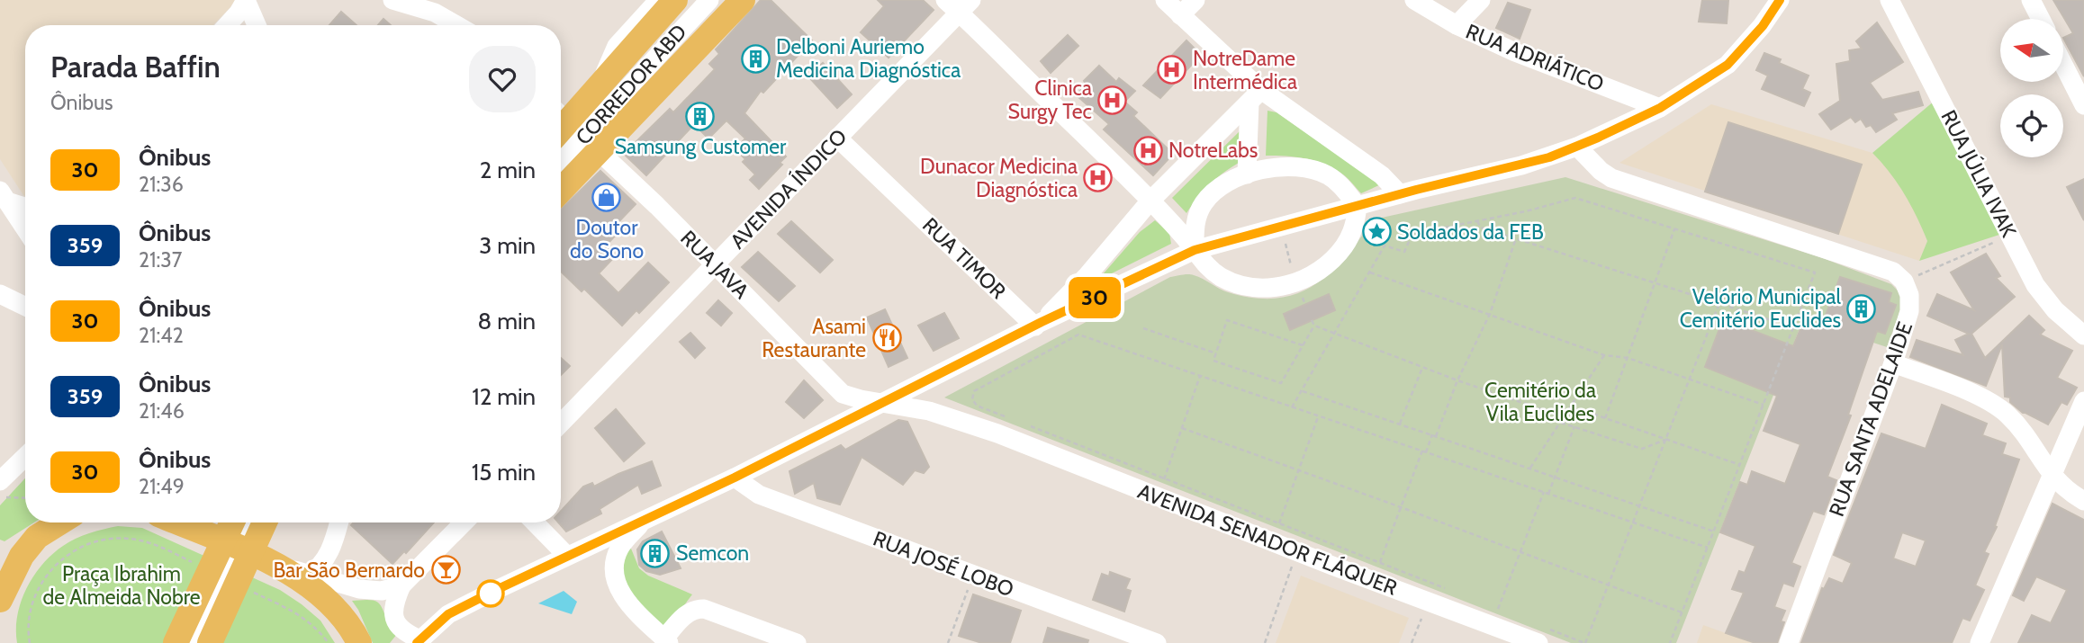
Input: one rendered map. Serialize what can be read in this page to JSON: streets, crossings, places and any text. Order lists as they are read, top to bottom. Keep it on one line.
{"streets":{"street":["RUA ADRIÁTICO","CORREDOR ABD","RUA JÚLIA IVAK","AVENIDA ÍNDICO","RUA TIMOR","RUA JAVA","RUA SANTA ADELAIDE","AVENIDA SENADOR FLÁQUER","RUA JOSÉ LOBO"]},"crossings":[["CORREDOR ABD","RUA JAVA"],["AVENIDA ÍNDICO","RUA TIMOR"],["AVENIDA ÍNDICO","RUA JAVA"],["RUA JAVA","AVENIDA SENADOR FLÁQUER"]],"parks":["Cemitério da Vila Euclides","Praça Ibrahim de Almeida Nobre"],"places":{"building":["Delboni Auriemo Medicina Diagnóstica","Samsung Customer","Velório Municipal Cemitério Euclides","Semcon"],"hospital":["NotreDame Intermédica","Clinica Surgy Tec","NotreLabs","Dunacor Medicina Diagnóstica"],"shop":["Doutor do Sono"],"place":["Soldados da FEB"],"restaurant":["Asami Restaurante"],"bar":["Bar São Bernardo"]},"lines":["bus line 30"],"north":"left","page":{"on_map":"30","heading":["Parada Baffin","Ônibus"],"list":[{"mark":"30","name":"Ônibus","note":"21:36","value":"2 min"},{"mark":"359","name":"Ônibus","note":"21:37","value":"3 min"},{"mark":"30","name":"Ônibus","note":"21:42","value":"8 min"},{"mark":"359","name":"Ônibus","note":"21:46","value":"12 min"},{"mark":"30","name":"Ônibus","note":"21:49","value":"15 min"}]}}
